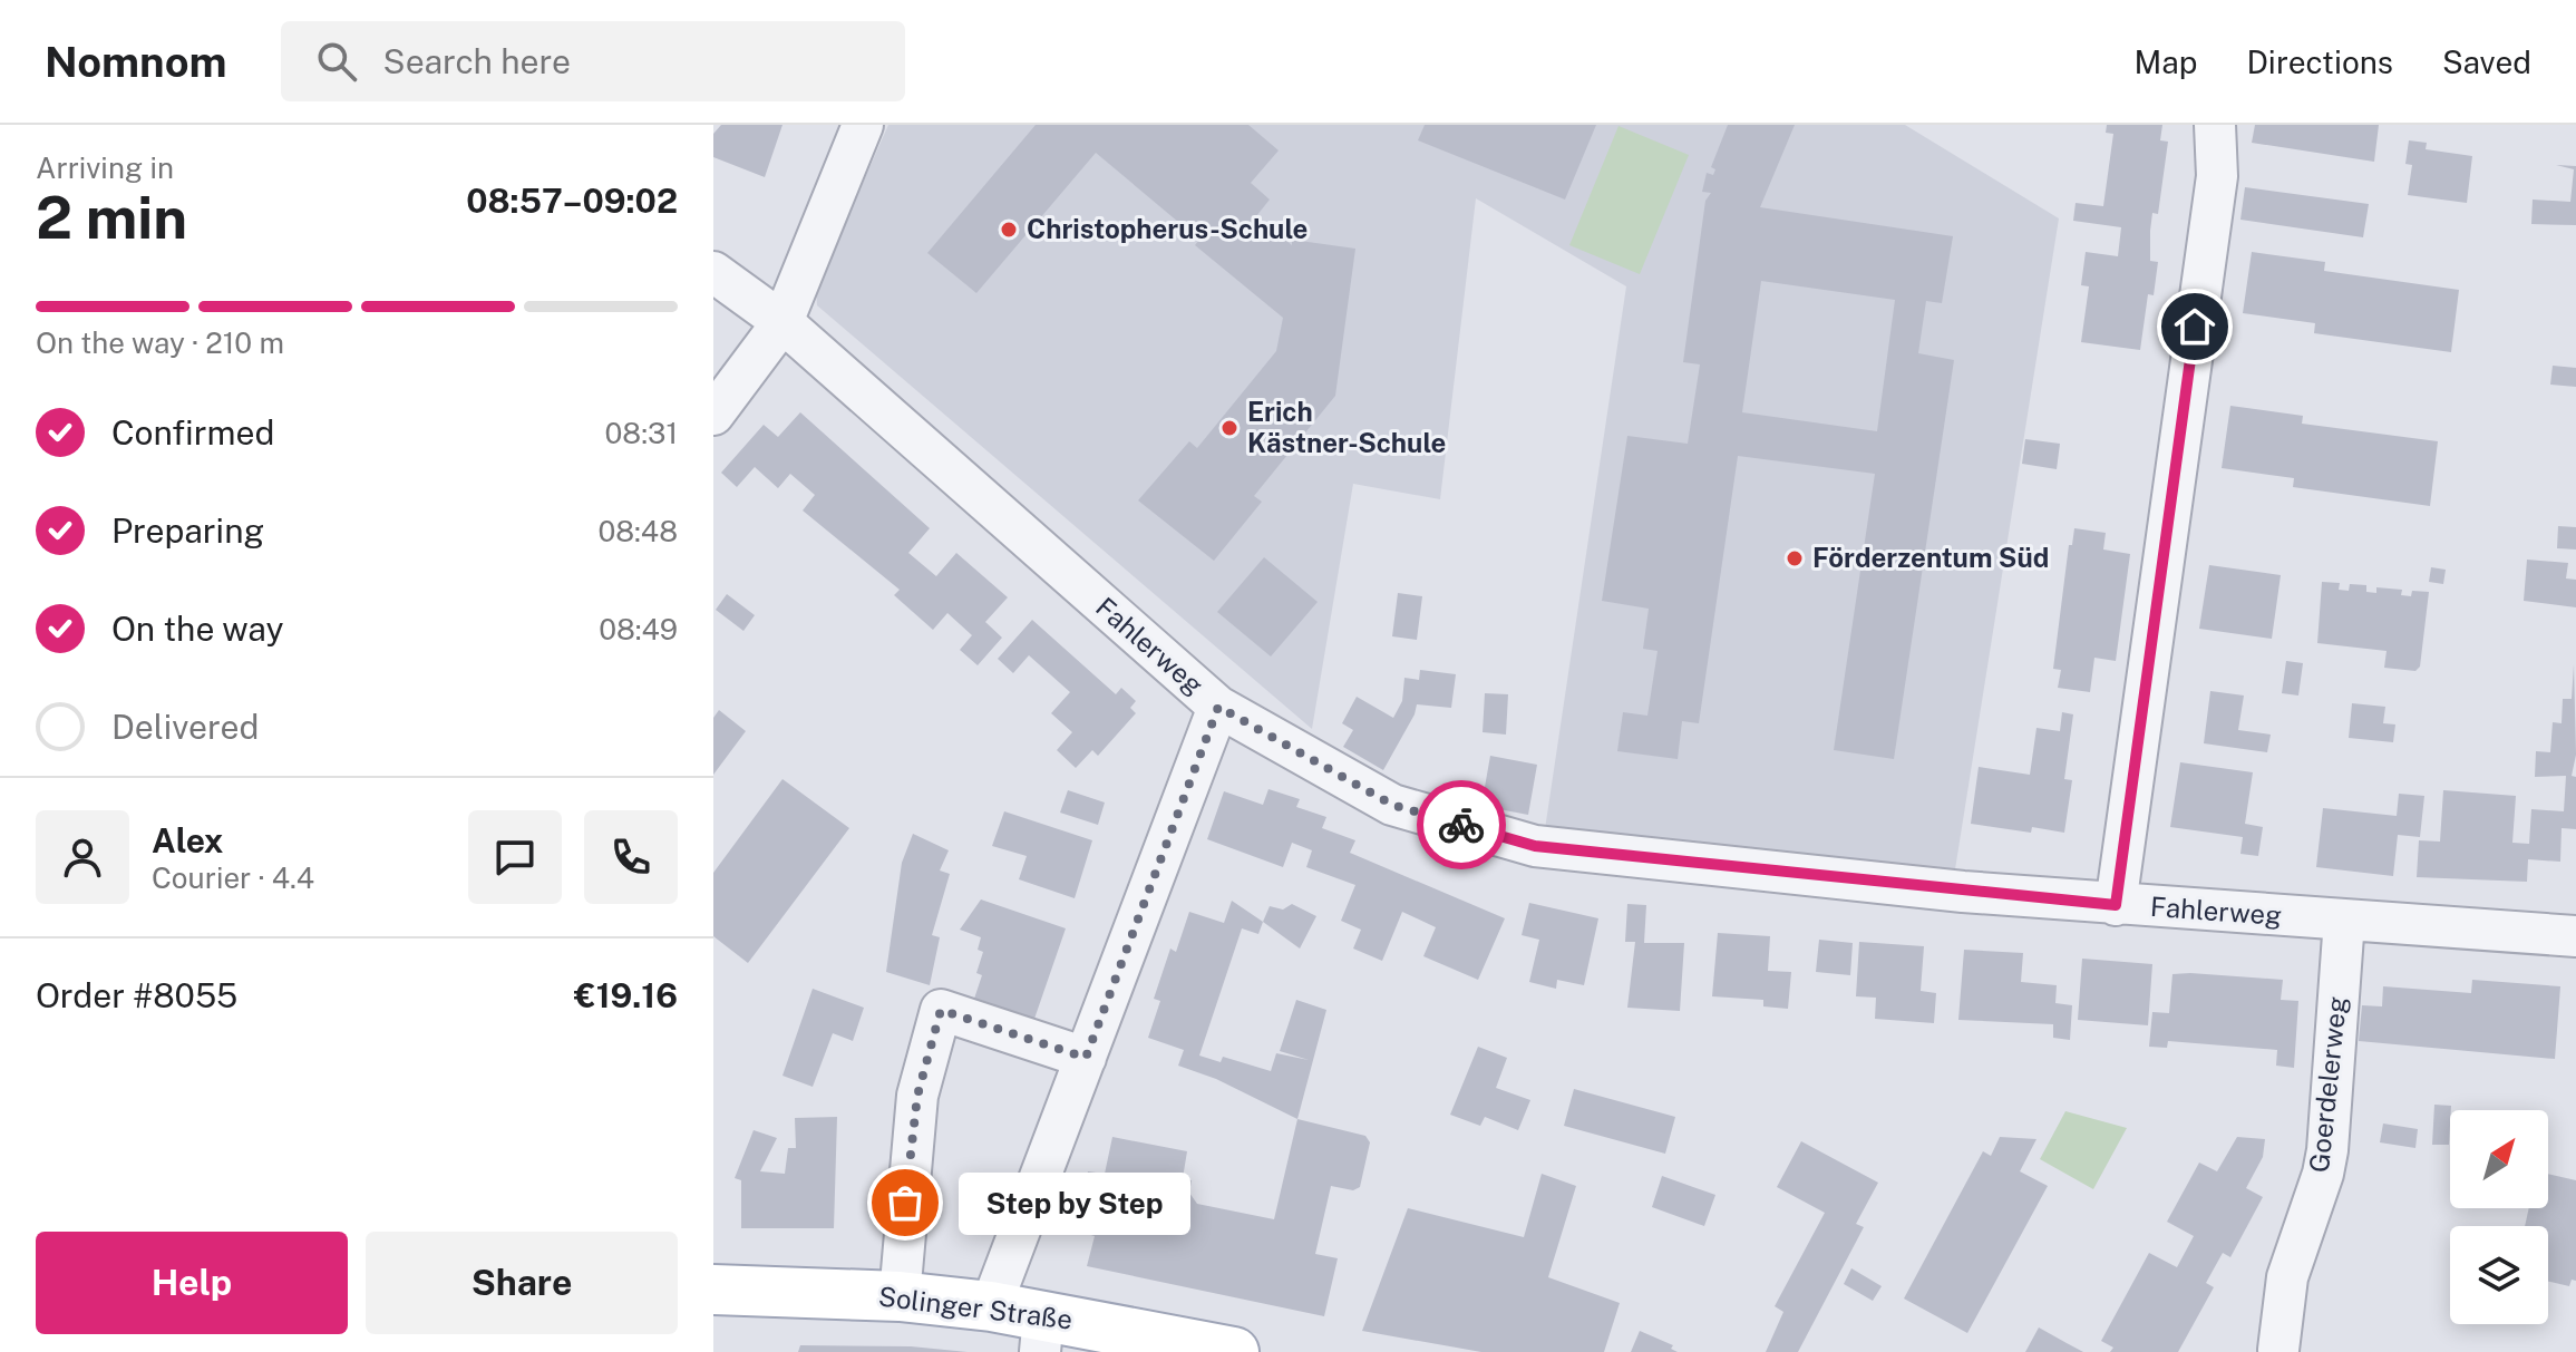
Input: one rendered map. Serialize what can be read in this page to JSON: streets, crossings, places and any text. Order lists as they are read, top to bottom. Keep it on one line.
{"streets":{"main road":["Solinger Straße"],"street":["Fahlerweg","Goerdelerweg"]},"crossings":[["Fahlerweg","Goerdelerweg"]],"places":["Christopherus-Schule","Erich Kästner-Schule","Förderzentum Süd","Step by Step"],"north":"top right","page":{"header":"Nomnom","search":"Search here","nav":["Map","Directions","Saved"],"heading":["2 min","Arriving in","08:57–09:02"],"panel":["Alex","Courier · 4.4","Order #8055","€19.16"],"bar":"On the way · 210 m","list":[["Confirmed","08:31"],["Preparing","08:48"],["On the way","08:49"],"Delivered"],"bubble":"Step by Step","buttons":["Help","Share"]}}
